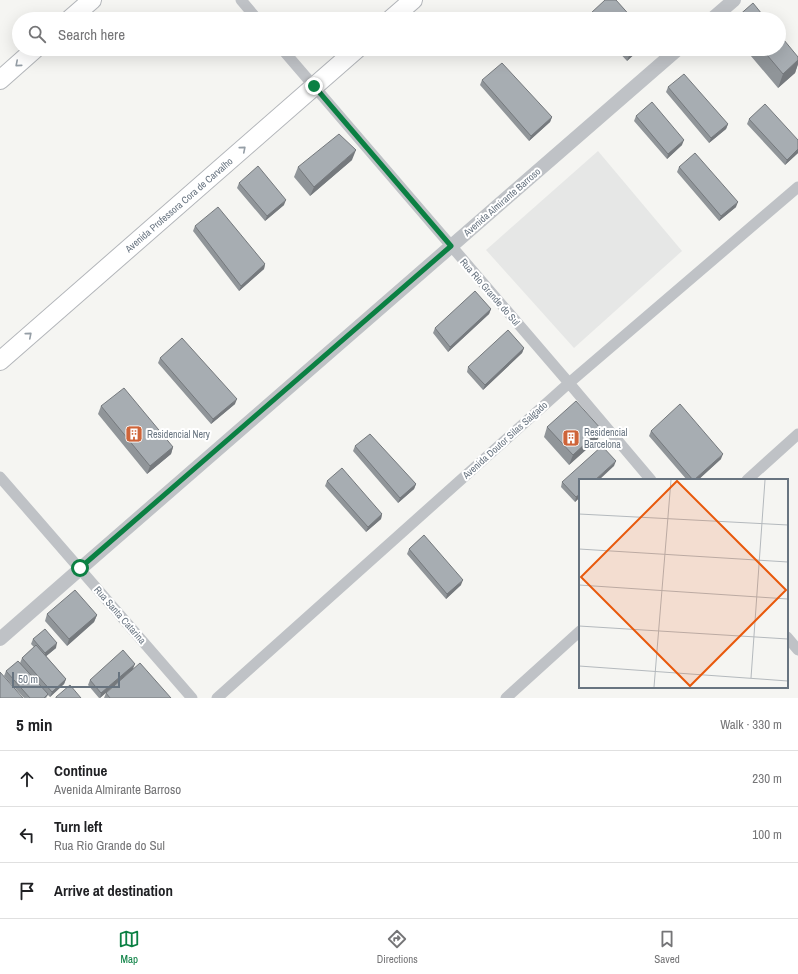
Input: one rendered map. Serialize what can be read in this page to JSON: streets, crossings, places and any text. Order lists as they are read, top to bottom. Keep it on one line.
{"streets":{"main road":["Avenida Professora Cora de Carvalho"],"street":["Avenida Almirante Barroso","Rua Rio Grande do Sul","Avenida Doutor Silas Salgado","Rua Santa Catarina"]},"crossings":[["Avenida Almirante Barroso","Rua Rio Grande do Sul"],["Avenida Almirante Barroso","Rua Santa Catarina"],["Avenida Professora Cora de Carvalho","Rua Rio Grande do Sul"],["Rua Rio Grande do Sul","Avenida Doutor Silas Salgado"]],"one_way":["Avenida Professora Cora de Carvalho"],"places":{"building":["Residencial Nery","Residencial Barcelona"]},"scale_bar":"50 m","page":{"search":"Search here","scale":"50 m","heading":["5 min","Walk · 330 m"],"list":[["Continue","Avenida Almirante Barroso","230 m"],["Turn left","Rua Rio Grande do Sul","100 m"],"Arrive at destination"],"nav":["Map","Directions","Saved"]}}
